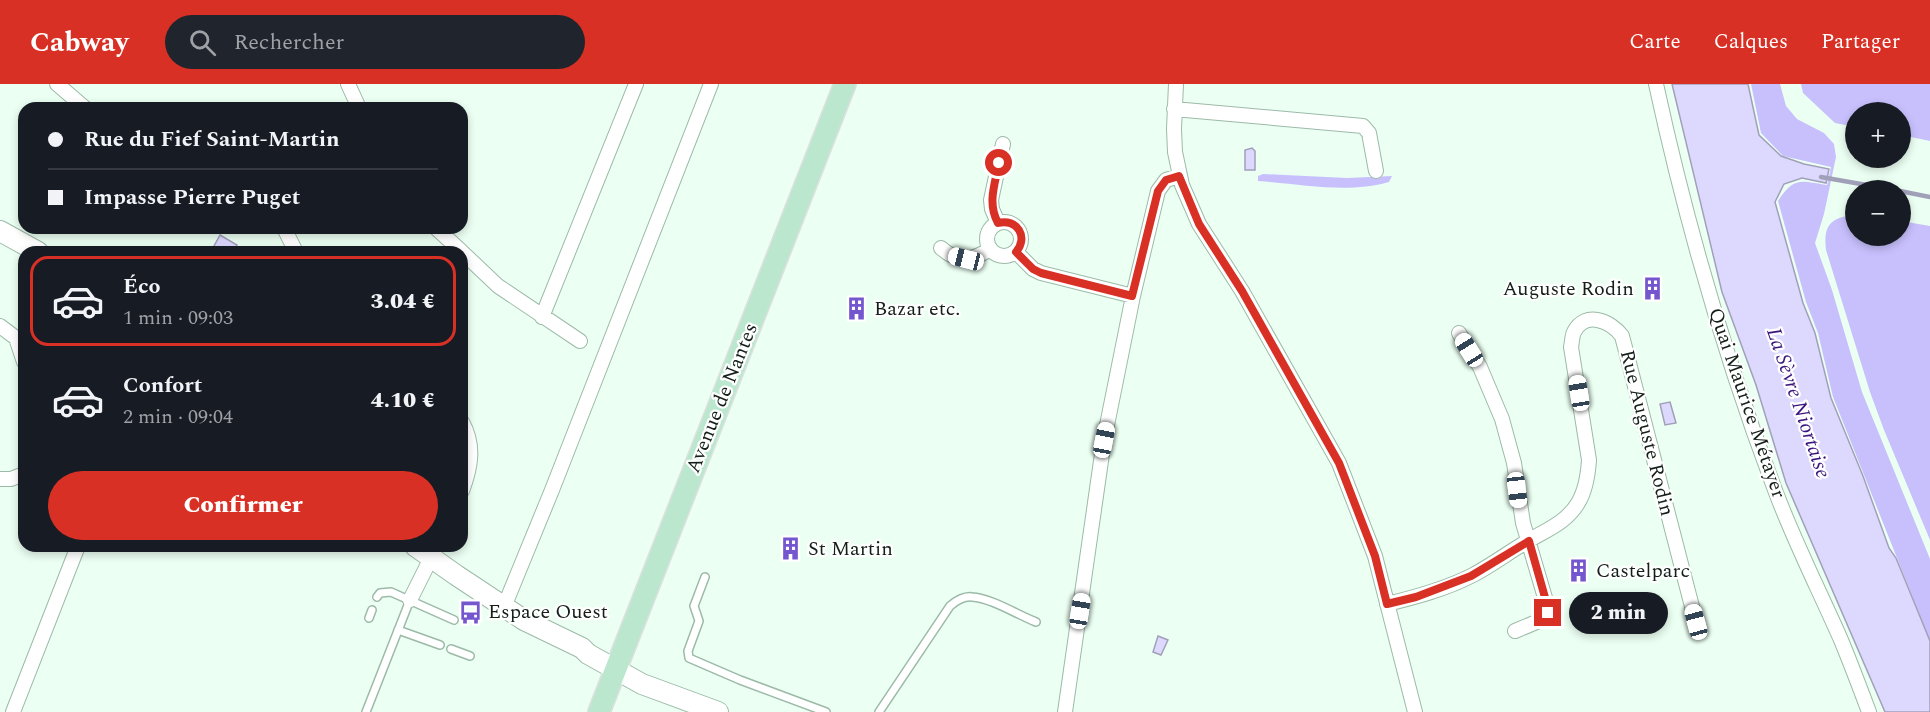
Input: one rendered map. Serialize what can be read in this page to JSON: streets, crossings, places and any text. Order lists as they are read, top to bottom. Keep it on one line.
{"streets":{"main road":["Avenue de Nantes"],"street":["Quai Maurice Métayer","Rue Auguste Rodin"]},"water":["La Sèvre Niortaise"],"places":{"building":["Auguste Rodin","Bazar etc.","St Martin","Castelparc"],"bus stop":["Espace Ouest"]},"page":{"header":"Cabway","search":"Rechercher","nav":["Carte","Calques","Partager"],"map_buttons":["+","−"],"banner":["Rue du Fief Saint-Martin","Impasse Pierre Puget"],"list":[{"name":"Éco","note":"1 min · 09:03","value":"3.04 €"},{"name":"Confort","note":"2 min · 09:04","value":"4.10 €"}],"buttons":"Confirmer","bubble":"2 min"}}
